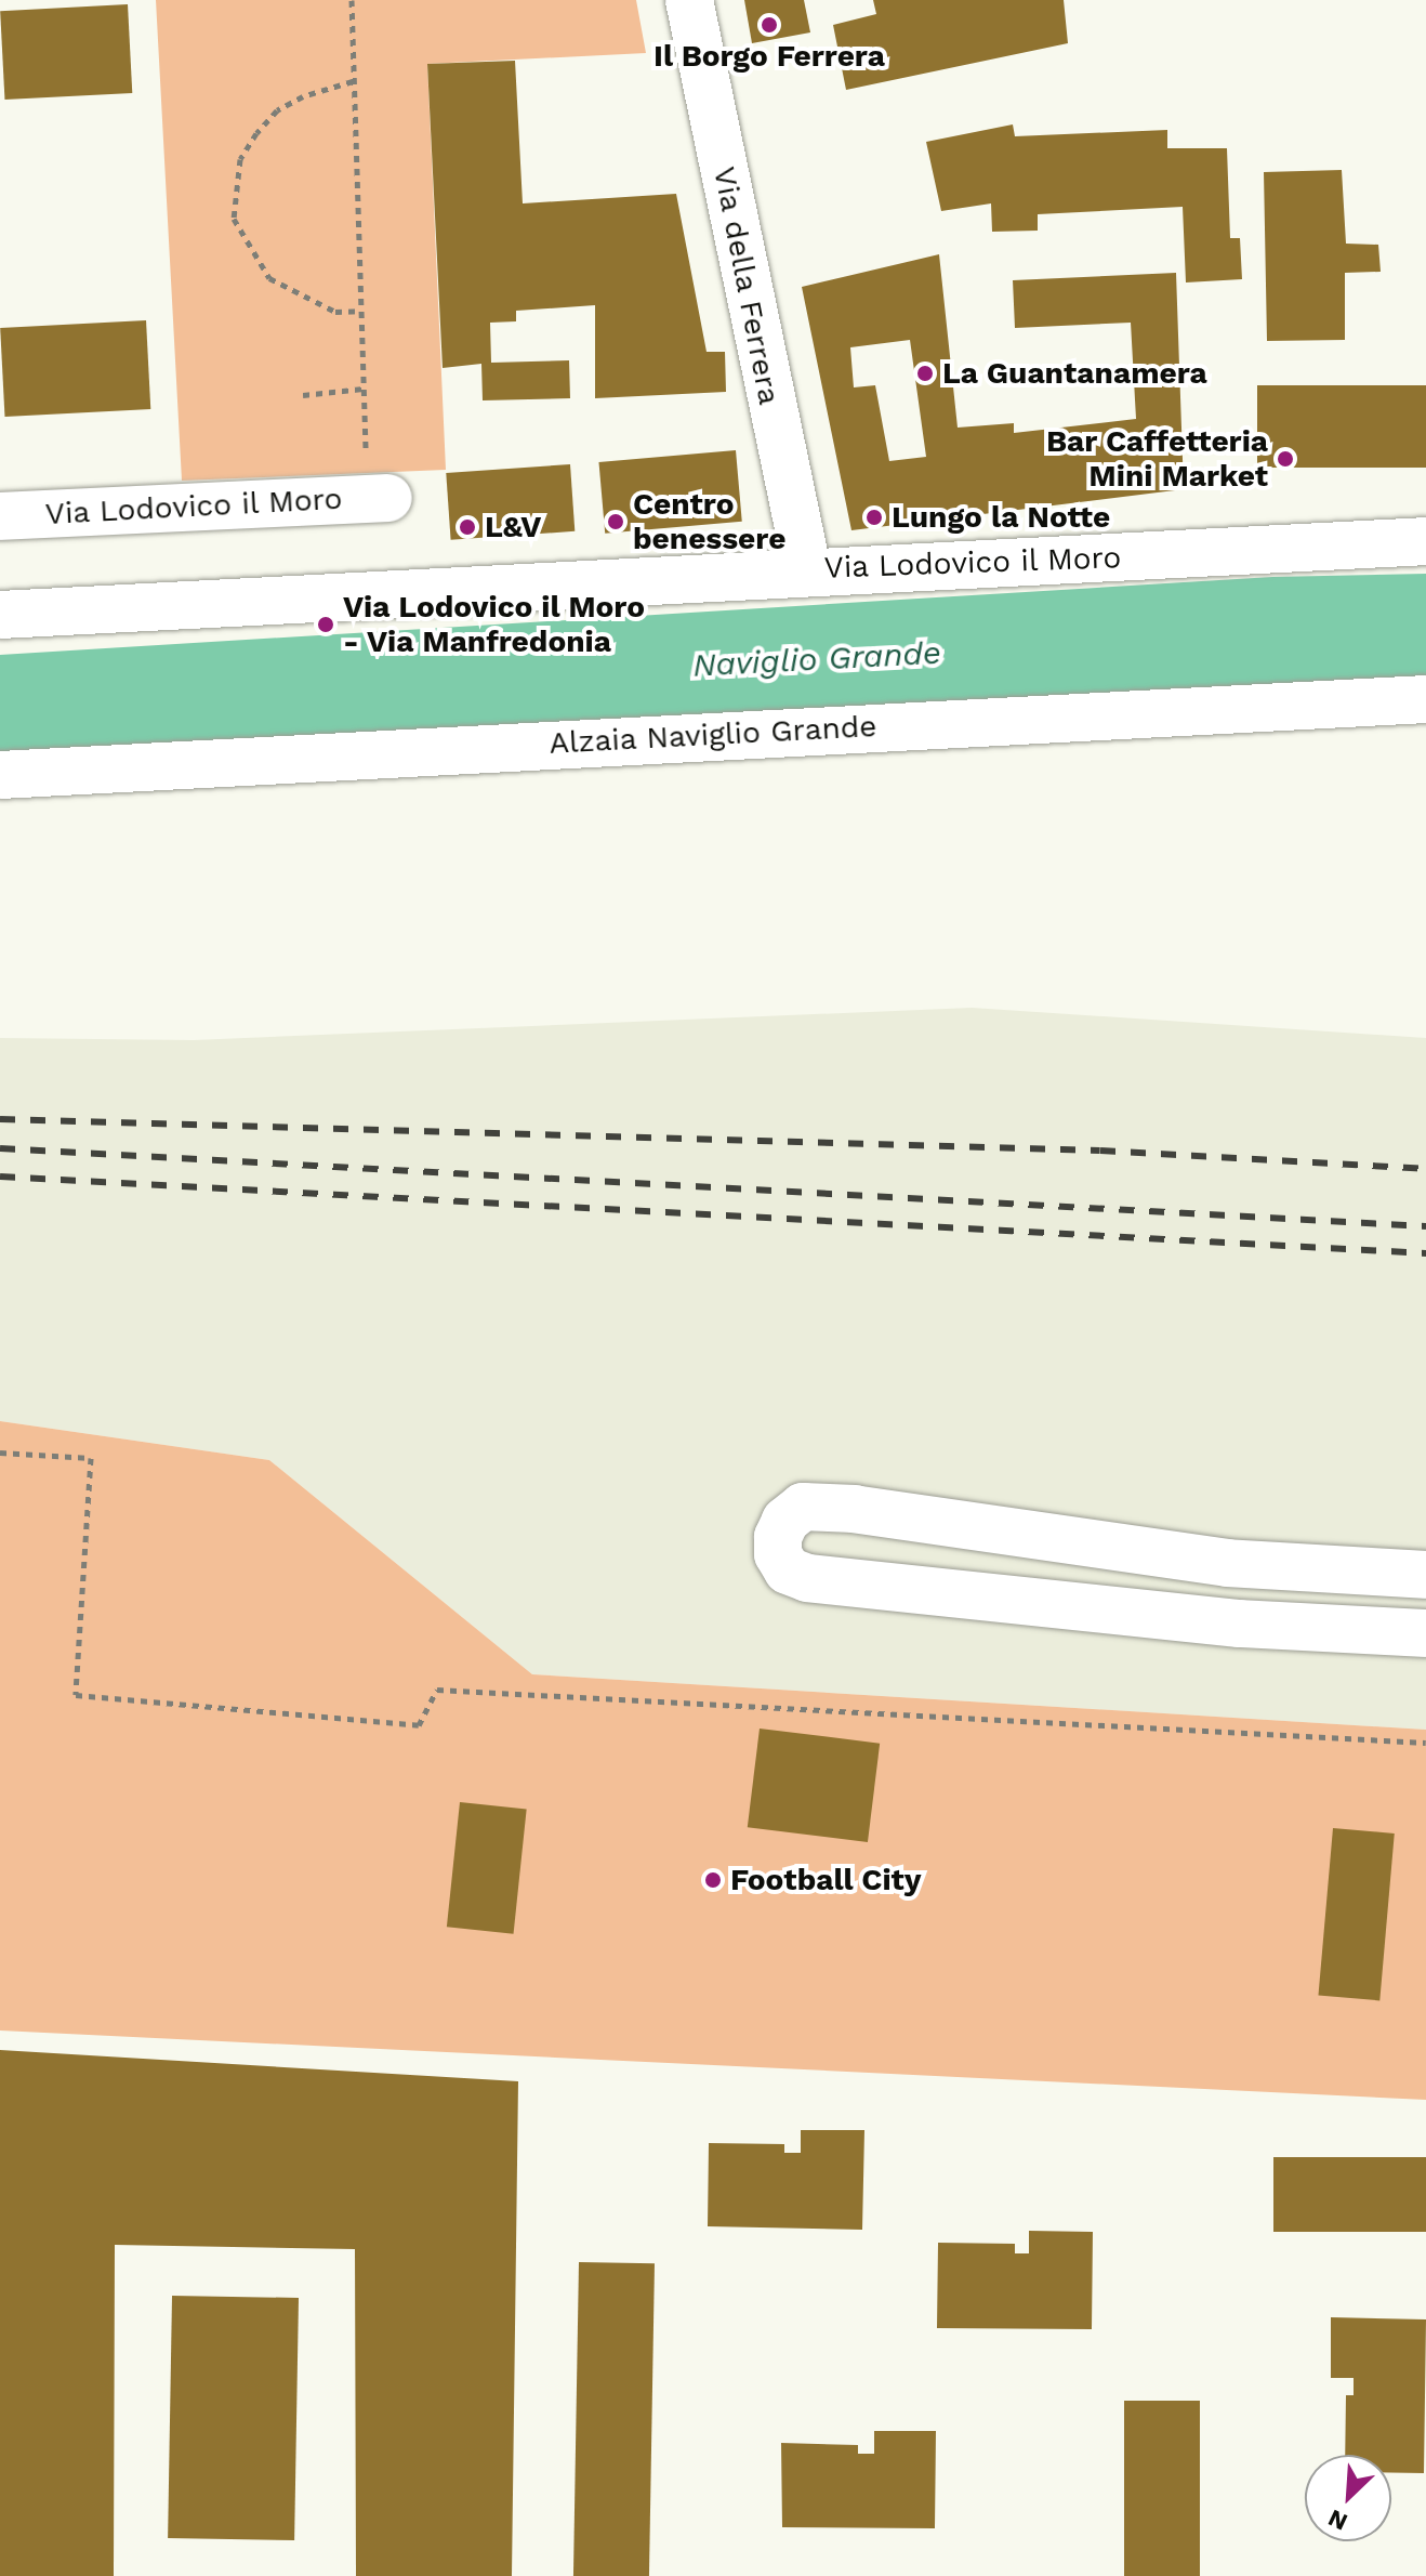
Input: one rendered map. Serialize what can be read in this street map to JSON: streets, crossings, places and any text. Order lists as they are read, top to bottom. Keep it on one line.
{"streets":{"street":["Via della Ferrera","Via Lodovico il Moro","Alzaia Naviglio Grande"]},"crossings":[["Via della Ferrera","Via Lodovico il Moro"]],"water":["Naviglio Grande"],"places":["Il Borgo Ferrera","La Guantanamera","Bar Caffetteria Mini Market","Lungo la Notte","Centro benessere","L&V","Via Lodovico il Moro - Via Manfredonia","Football City"],"north":"bottom left"}
